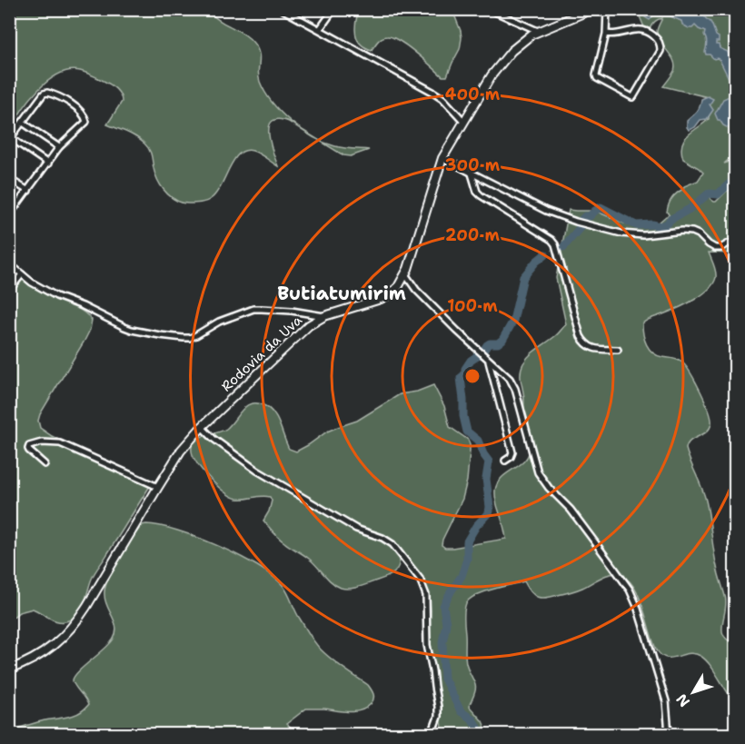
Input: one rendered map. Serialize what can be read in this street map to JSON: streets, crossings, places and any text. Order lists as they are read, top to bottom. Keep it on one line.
{"streets":{"street":["Rodovia da Uva"]},"districts":["Butiatumirim"],"north":"bottom left","rings":["400 m","300 m","200 m","100 m"]}
